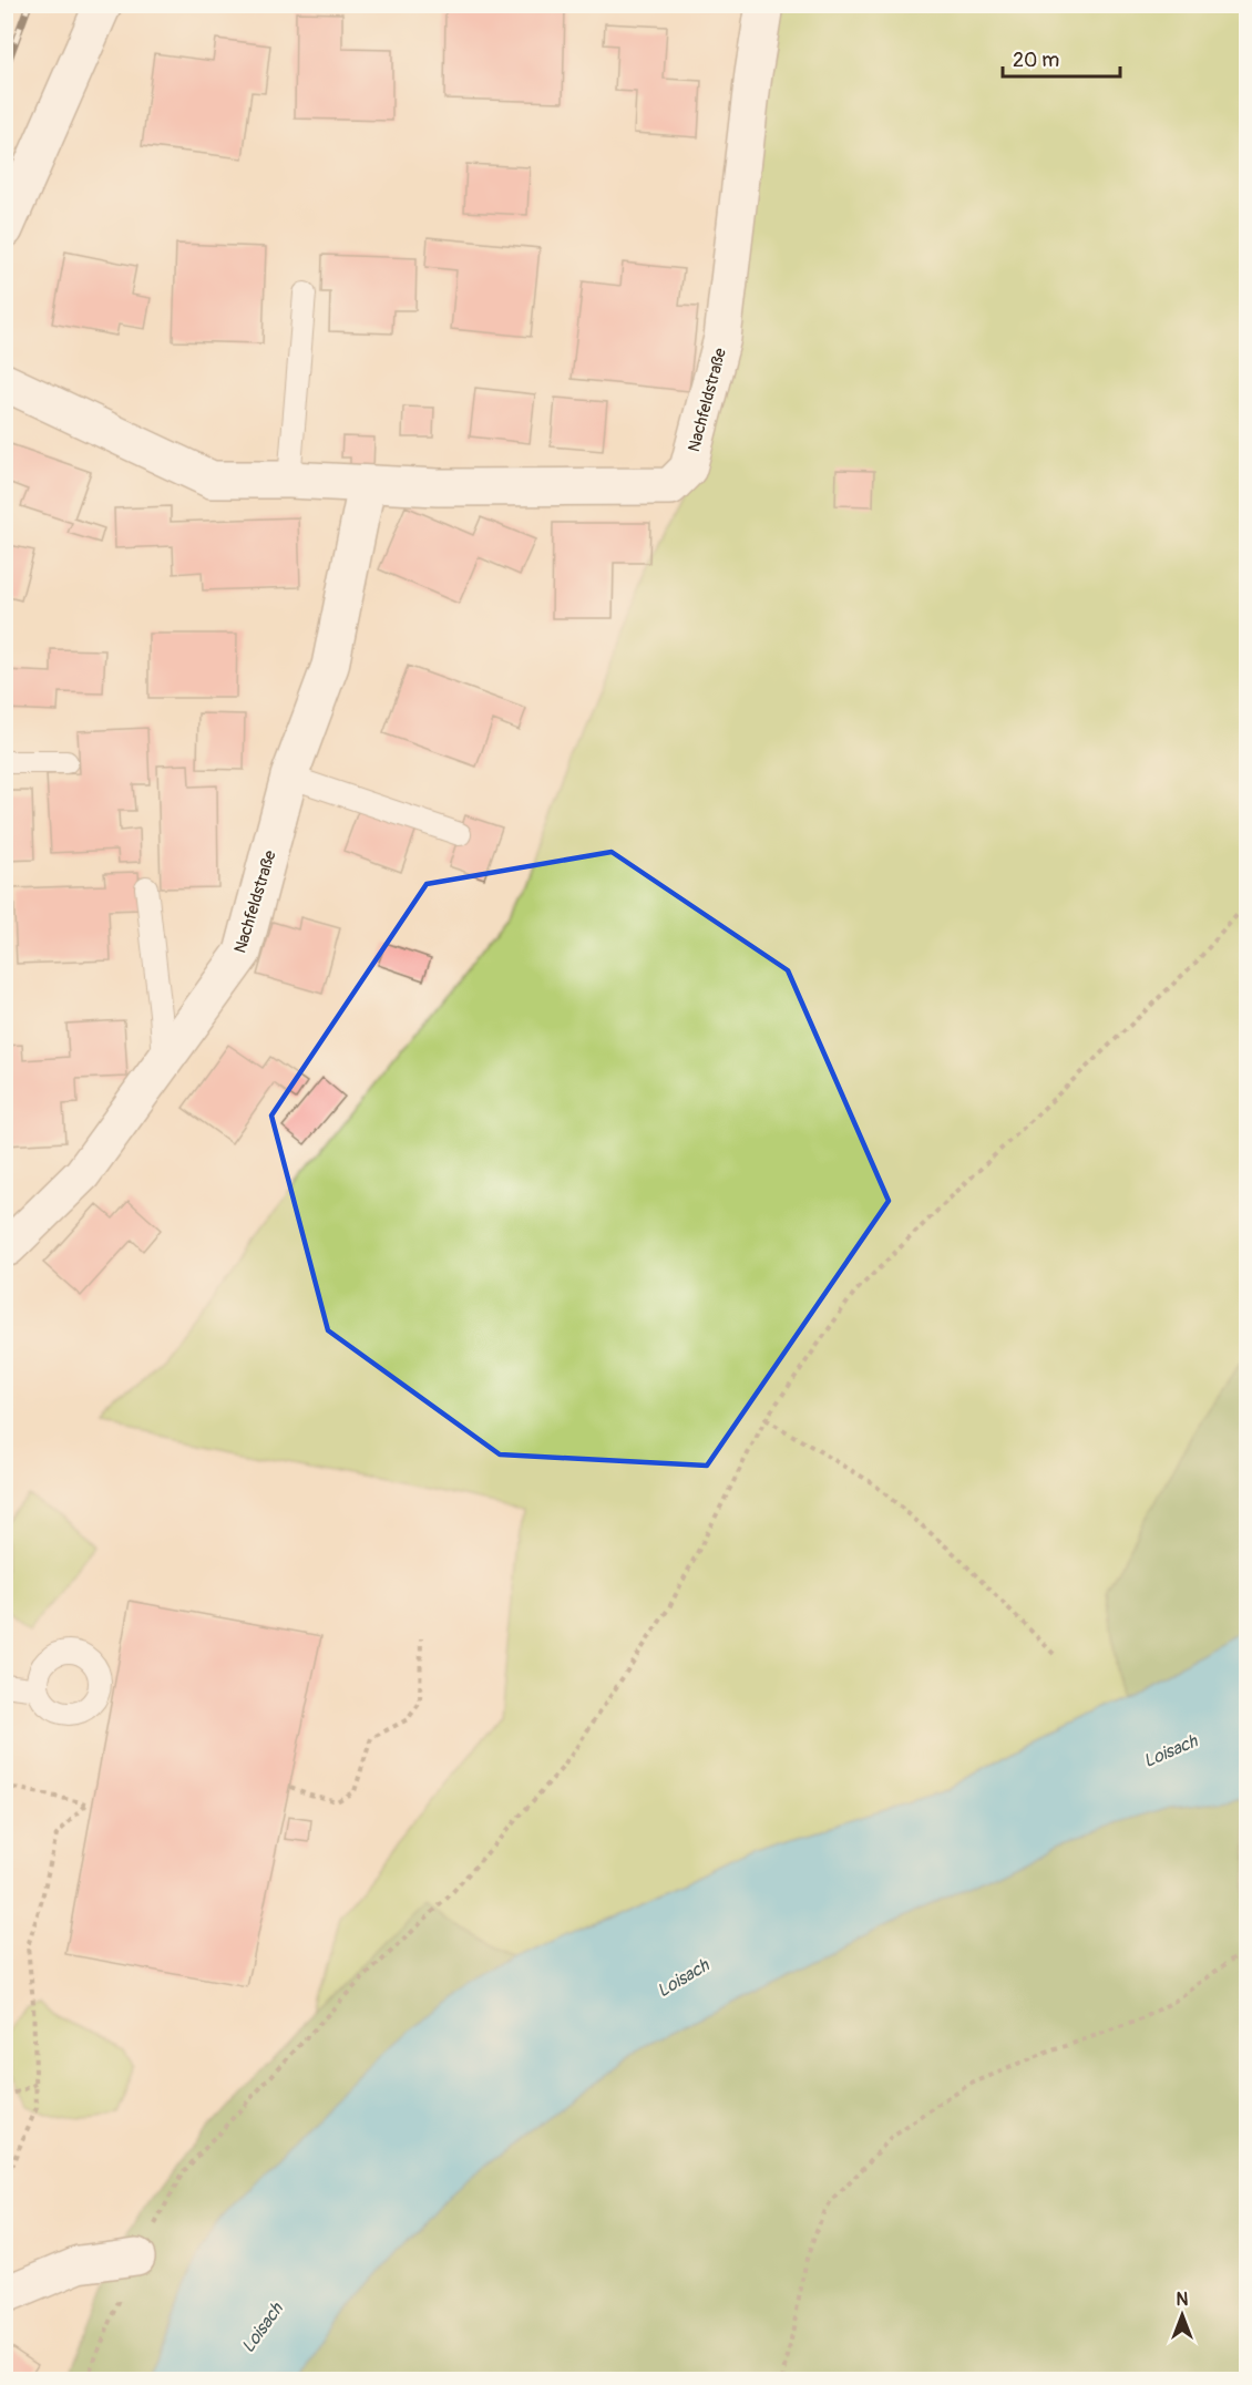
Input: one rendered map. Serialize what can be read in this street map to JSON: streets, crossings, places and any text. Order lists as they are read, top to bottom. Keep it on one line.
{"streets":{"street":["Nachfeldstraße"]},"water":["Loisach"],"scale_bar":"20 m","north":"top"}
